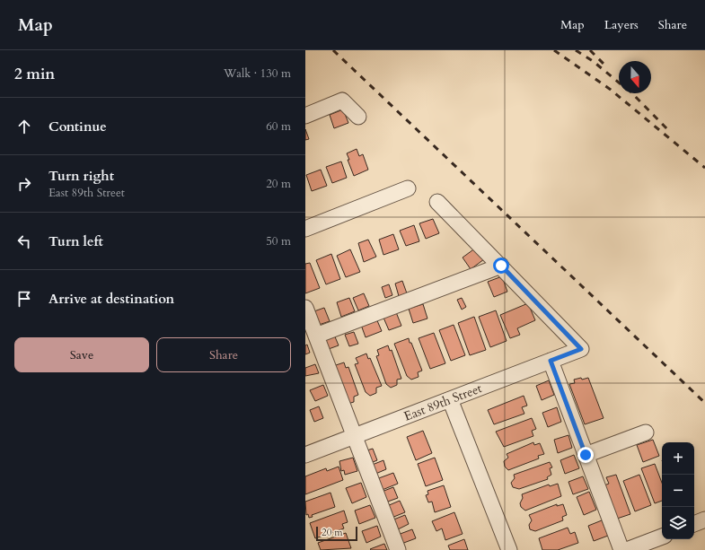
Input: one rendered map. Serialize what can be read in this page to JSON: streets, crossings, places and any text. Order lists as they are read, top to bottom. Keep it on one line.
{"streets":{"street":["East 89th Street"]},"scale_bar":"20 m","north":"bottom","page":{"header":"Map","nav":["Map","Layers","Share"],"heading":["2 min","Walk · 130 m"],"list":[["Continue","60 m"],["Turn right","East 89th Street","20 m"],["Turn left","50 m"],"Arrive at destination"],"buttons":["Save","Share"],"map_buttons":["+","−"],"scale":"20 m"}}
